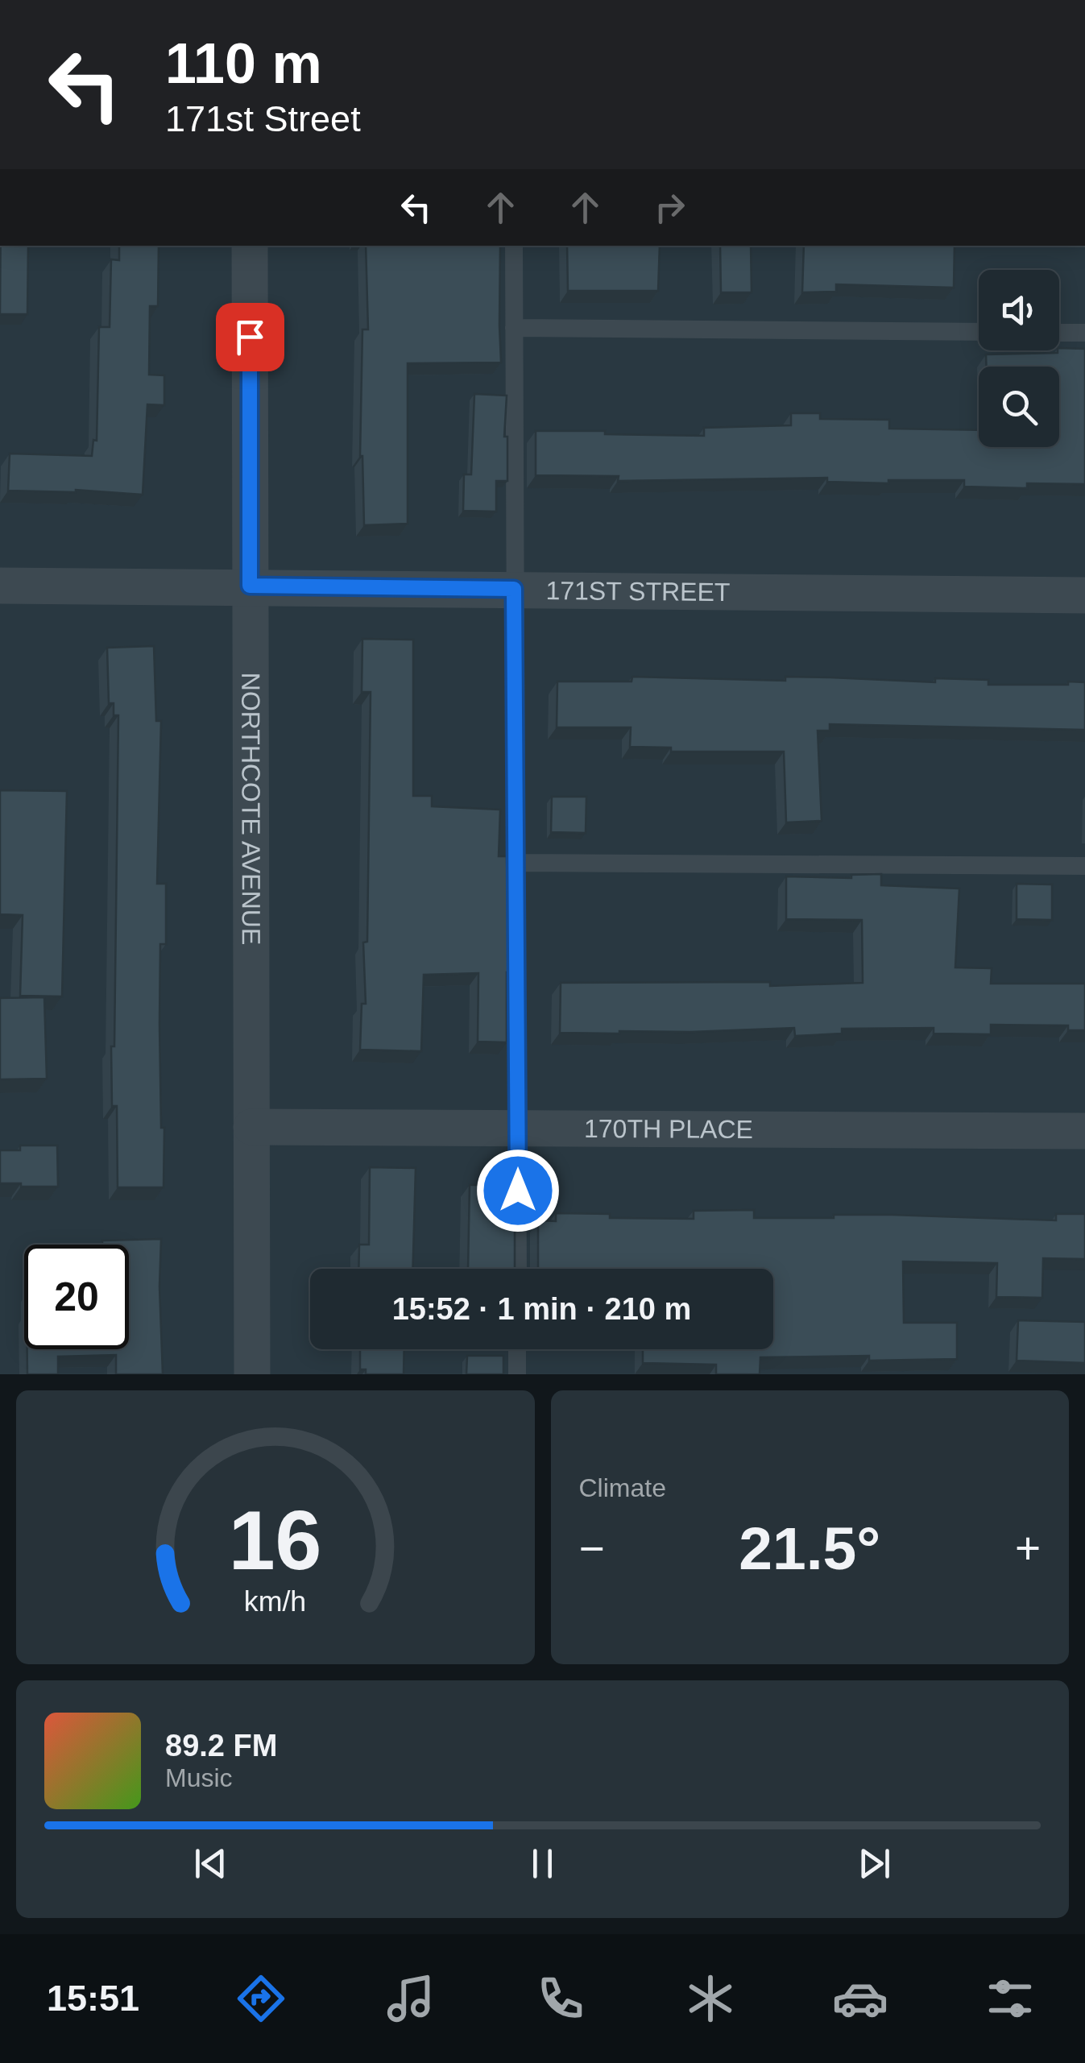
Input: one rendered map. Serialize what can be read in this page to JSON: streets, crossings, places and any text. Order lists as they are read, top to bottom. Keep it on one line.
{"streets":{"street":["171ST STREET","NORTHCOTE AVENUE","170TH PLACE"]},"crossings":[["171ST STREET","NORTHCOTE AVENUE"],["NORTHCOTE AVENUE","170TH PLACE"]],"page":{"turn":["110 m","171st Street"],"limit":"20","trip":"15:52 · 1 min · 210 m","tile":"Climate","heat":["−","21.5°","+"],"song":["89.2 FM","Music"],"tabs":"15:51","gauge":["16","km/h"]}}
